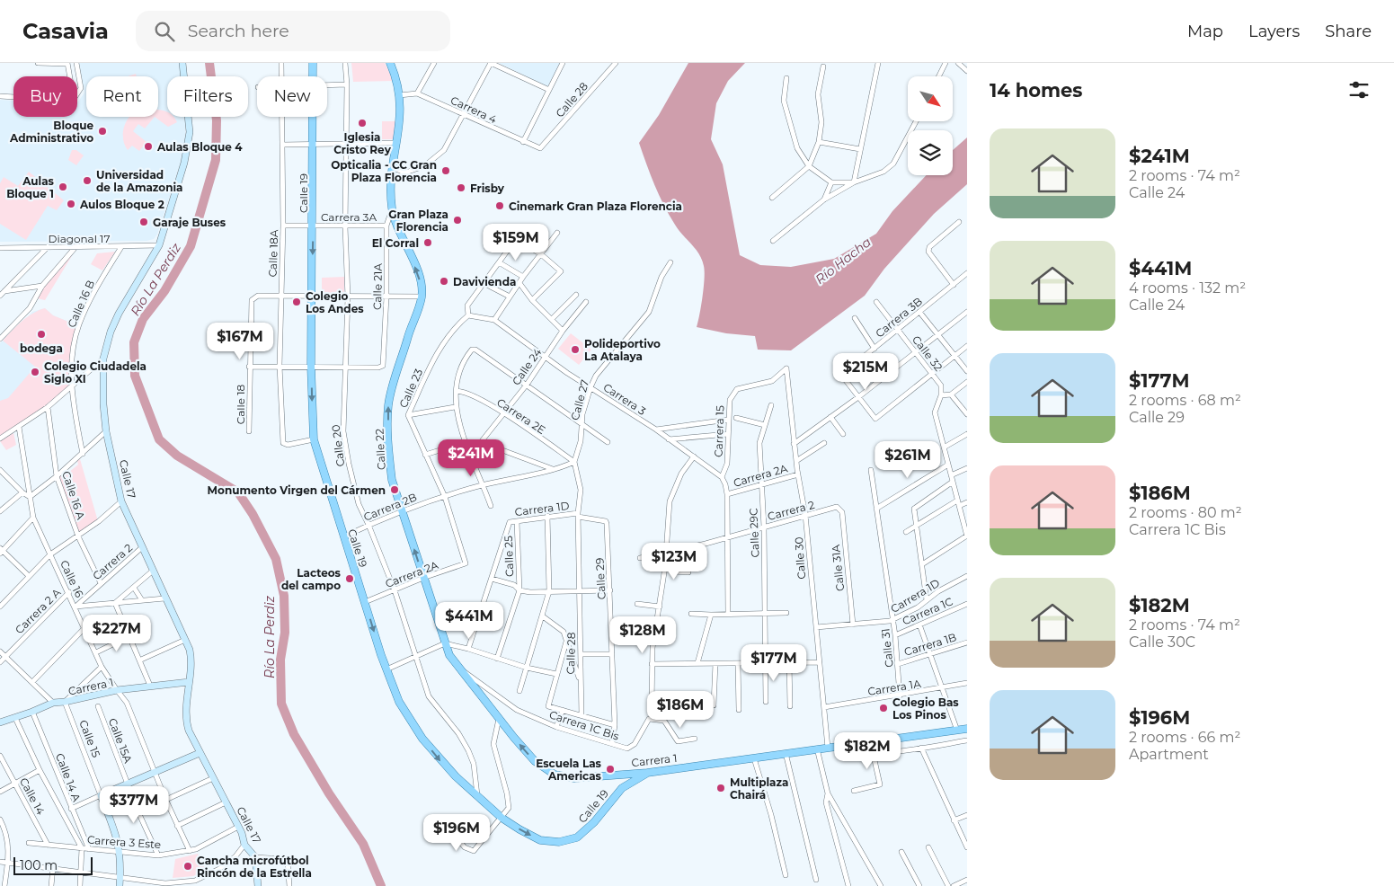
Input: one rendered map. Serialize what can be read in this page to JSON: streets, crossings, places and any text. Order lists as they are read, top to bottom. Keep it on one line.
{"streets":{"main road":["Calle 19","Calle 22","Calle 17","Carrera 1","Calle 15"],"street":["Calle 28","Carrera 4","Carrera 3A","Diagonal 17","Calle 18A","Calle 21A","Calle 16 B","Carrera 3B","Calle 32","Calle 24","Calle 23","Carrera 3","Calle 27","Calle 18","Carrera 2E","Carrera 15","Calle 20","Carrera 2A","Calle 16 A","Carrera 2B","Carrera 1D","Carrera 2","Calle 29C","Calle 25","Calle 30","Calle 31A","Calle 16","Calle 29","Carrera 2 A","Carrera 1C","Carrera 1B","Calle 31","Carrera 1A","Carrera 1C Bis","Calle 15A","Calle 14 A","Calle 14","Carrera 3 Este"]},"crossings":[["Calle 28","Carrera 4"],["Calle 28","Calle 27"],["Calle 19","Carrera 3A"],["Calle 19","Calle 18A"],["Calle 19","Calle 20"],["Calle 19","Carrera 2A"],["Calle 19","Carrera 2B"],["Calle 19","Carrera 1"],["Carrera 3A","Calle 18A"],["Carrera 3A","Calle 21A"],["Carrera 3A","Calle 20"],["Diagonal 17","Calle 16 B"],["Diagonal 17","Calle 17"],["Calle 18A","Calle 18"],["Calle 21A","Calle 20"],["Calle 21A","Calle 22"],["Carrera 3B","Calle 32"],["Calle 24","Carrera 3"],["Calle 24","Carrera 2E"],["Calle 23","Carrera 3"],["Calle 23","Carrera 2A"],["Calle 23","Carrera 2B"],["Carrera 3","Calle 27"],["Carrera 3","Carrera 15"],["Calle 27","Carrera 2E"],["Calle 27","Carrera 2B"],["Calle 27","Carrera 1D"],["Calle 27","Calle 29"],["Carrera 2E","Carrera 2B"],["Carrera 15","Calle 30"],["Calle 20","Carrera 2A"],["Calle 20","Carrera 2B"],["Calle 22","Carrera 2A"],["Calle 22","Carrera 2B"],["Calle 22","Carrera 1"],["Calle 22","Carrera 1C Bis"],["Carrera 2A","Calle 29C"],["Carrera 2A","Calle 30"],["Calle 17","Carrera 2"],["Calle 17","Carrera 1"],["Calle 17","Carrera 3 Este"],["Calle 16 A","Carrera 2"],["Carrera 1D","Calle 25"],["Carrera 1D","Calle 30"],["Carrera 1D","Calle 31A"],["Carrera 1D","Calle 29"],["Carrera 1D","Calle 31"],["Carrera 2","Calle 29C"],["Carrera 2","Calle 30"],["Carrera 2","Calle 31A"],["Carrera 2","Calle 16"],["Calle 30","Carrera 1"],["Calle 30","Carrera 1A"],["Calle 16","Carrera 2 A"],["Calle 16","Carrera 1"],["Calle 16","Carrera 3 Este"],["Calle 29","Carrera 1C Bis"],["Carrera 1C","Calle 31"],["Carrera 1B","Calle 31"],["Calle 31","Carrera 1A"],["Carrera 1","Calle 15"],["Carrera 1","Calle 14 A"],["Calle 15","Carrera 3 Este"],["Calle 15A","Carrera 3 Este"],["Calle 14 A","Carrera 3 Este"],["Calle 14","Carrera 3 Este"]],"one_way":["Calle 22"],"water":["Río Hacha","Río La Perdiz"],"places":["Iglesia Cristo Rey","Bloque Administrativo","Aulas Bloque 4","Opticalia - CC Gran Plaza Florencia","Universidad de la Amazonia","Aulas Bloque 1","Frisby","Aulos Bloque 2","Cinemark Gran Plaza Florencia","Gran Plaza Florencia","Garaje Buses","El Corral","Davivienda","Colegio Los Andes","bodega","Polideportivo La Atalaya","Colegio Ciudadela Siglo XI","Monumento Virgen del Cármen","Lacteos del campo","Colegio Bas Los Pinos","Escuela Las Americas","Multiplaza Chairá","Cancha microfútbol Rincón de la Estrella"],"scale_bar":"100 m","north":"bottom right","page":{"header":"Casavia","search":"Search here","nav":["Map","Layers","Share"],"heading":"14 homes","chip":["Buy","Rent","Filters","New"],"list":[{"name":"$241M","note":"2 rooms · 74 m² · Calle 24"},{"name":"$441M","note":"4 rooms · 132 m² · Calle 24"},{"name":"$177M","note":"2 rooms · 68 m² · Calle 29"},{"name":"$186M","note":"2 rooms · 80 m² · Carrera 1C Bis"},{"name":"$182M","note":"2 rooms · 74 m² · Calle 30C"},{"name":"$196M","note":"2 rooms · 66 m² · Apartment"}],"price":["$159M","$167M","$215M","$241M","$261M","$123M","$441M","$227M","$128M","$177M","$186M","$182M","$377M","$196M"],"scale":"100 m"}}
